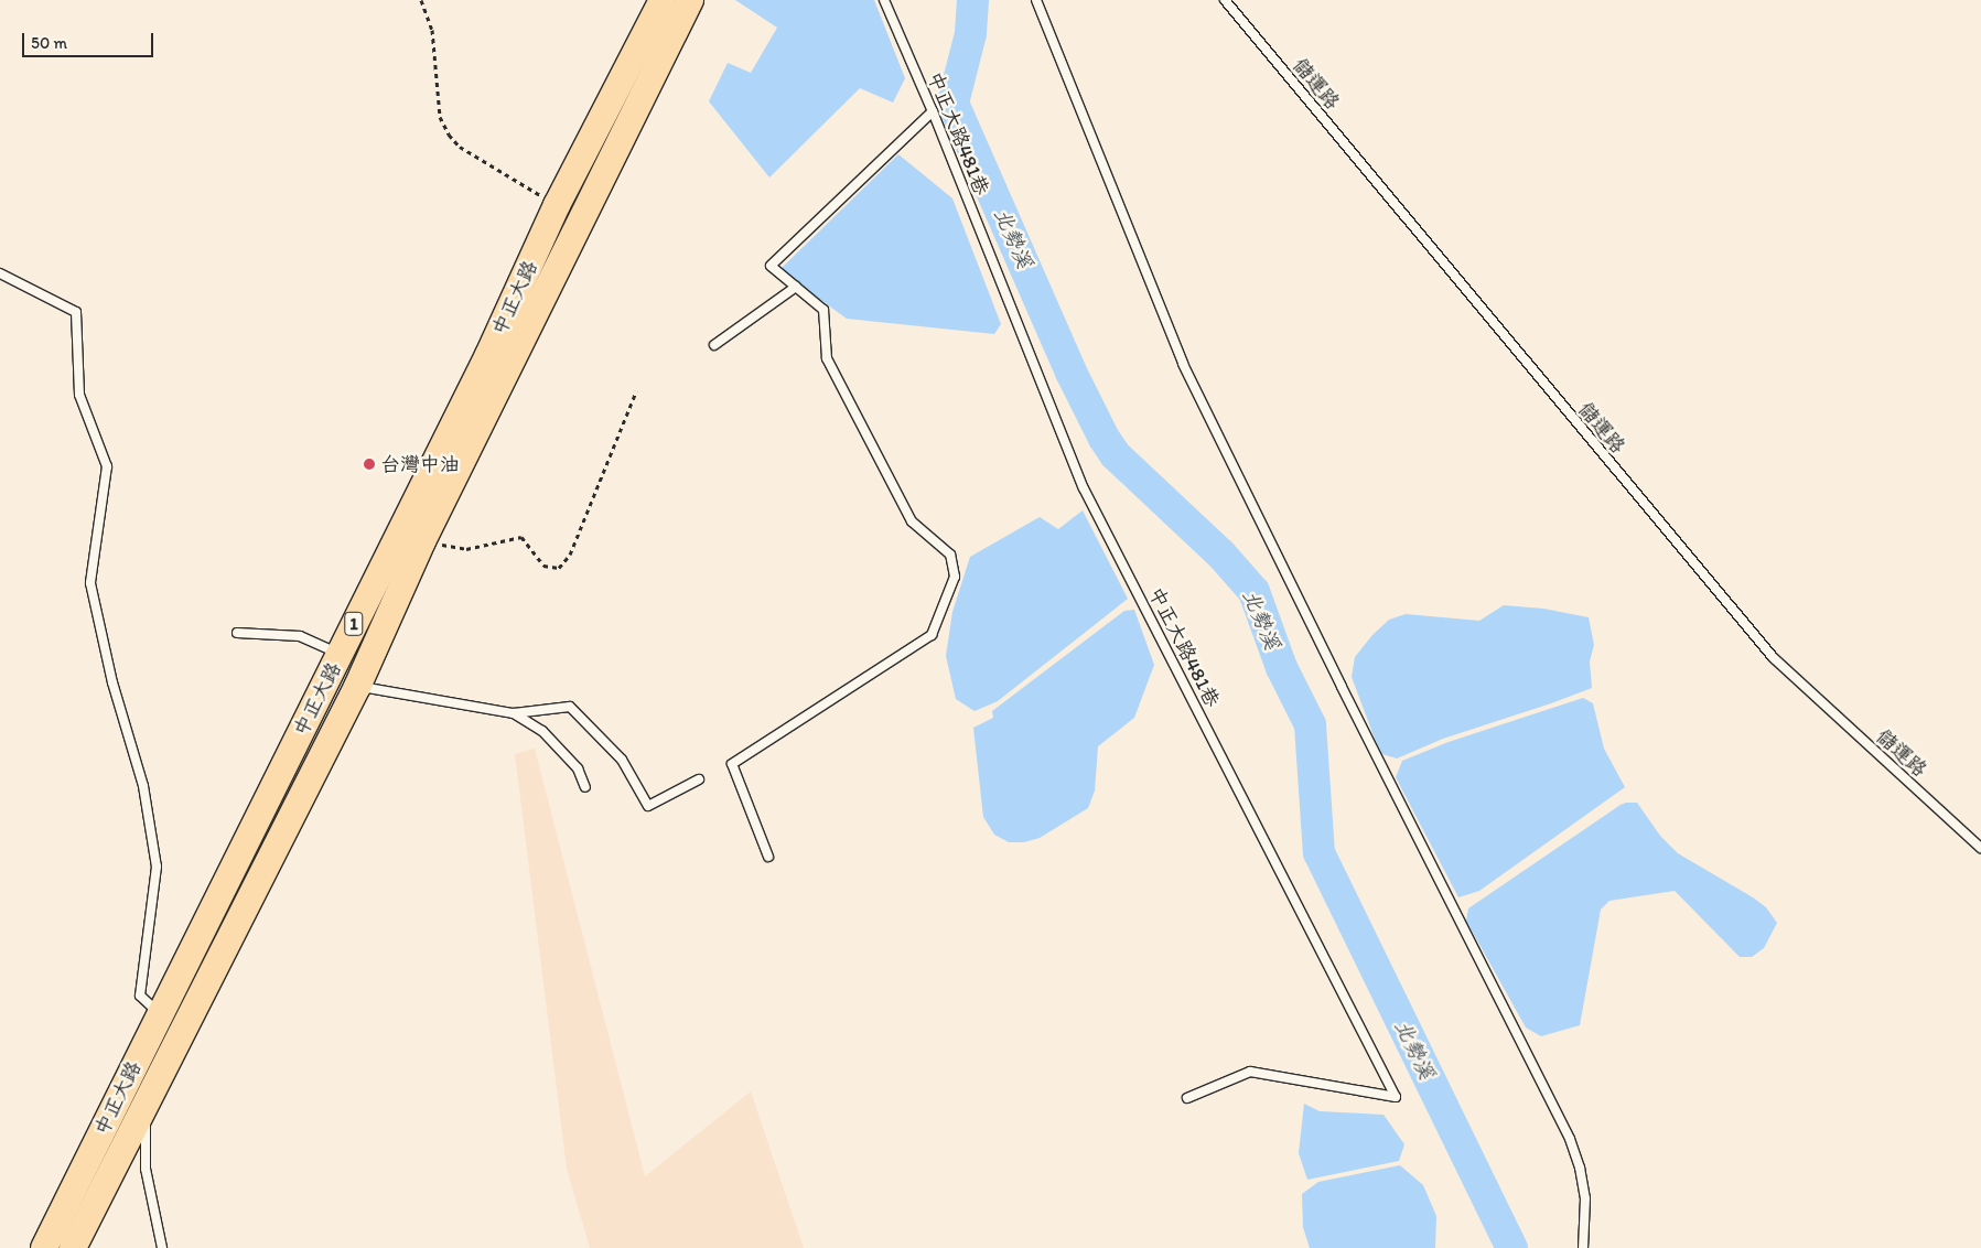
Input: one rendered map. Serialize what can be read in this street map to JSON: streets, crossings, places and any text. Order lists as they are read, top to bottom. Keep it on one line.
{"streets":{"main road":["中正大路","1"],"lane":["儲運路","中正大路481巷"]},"water":["北勢溪"],"places":["台灣中油"],"scale_bar":"50 m"}
